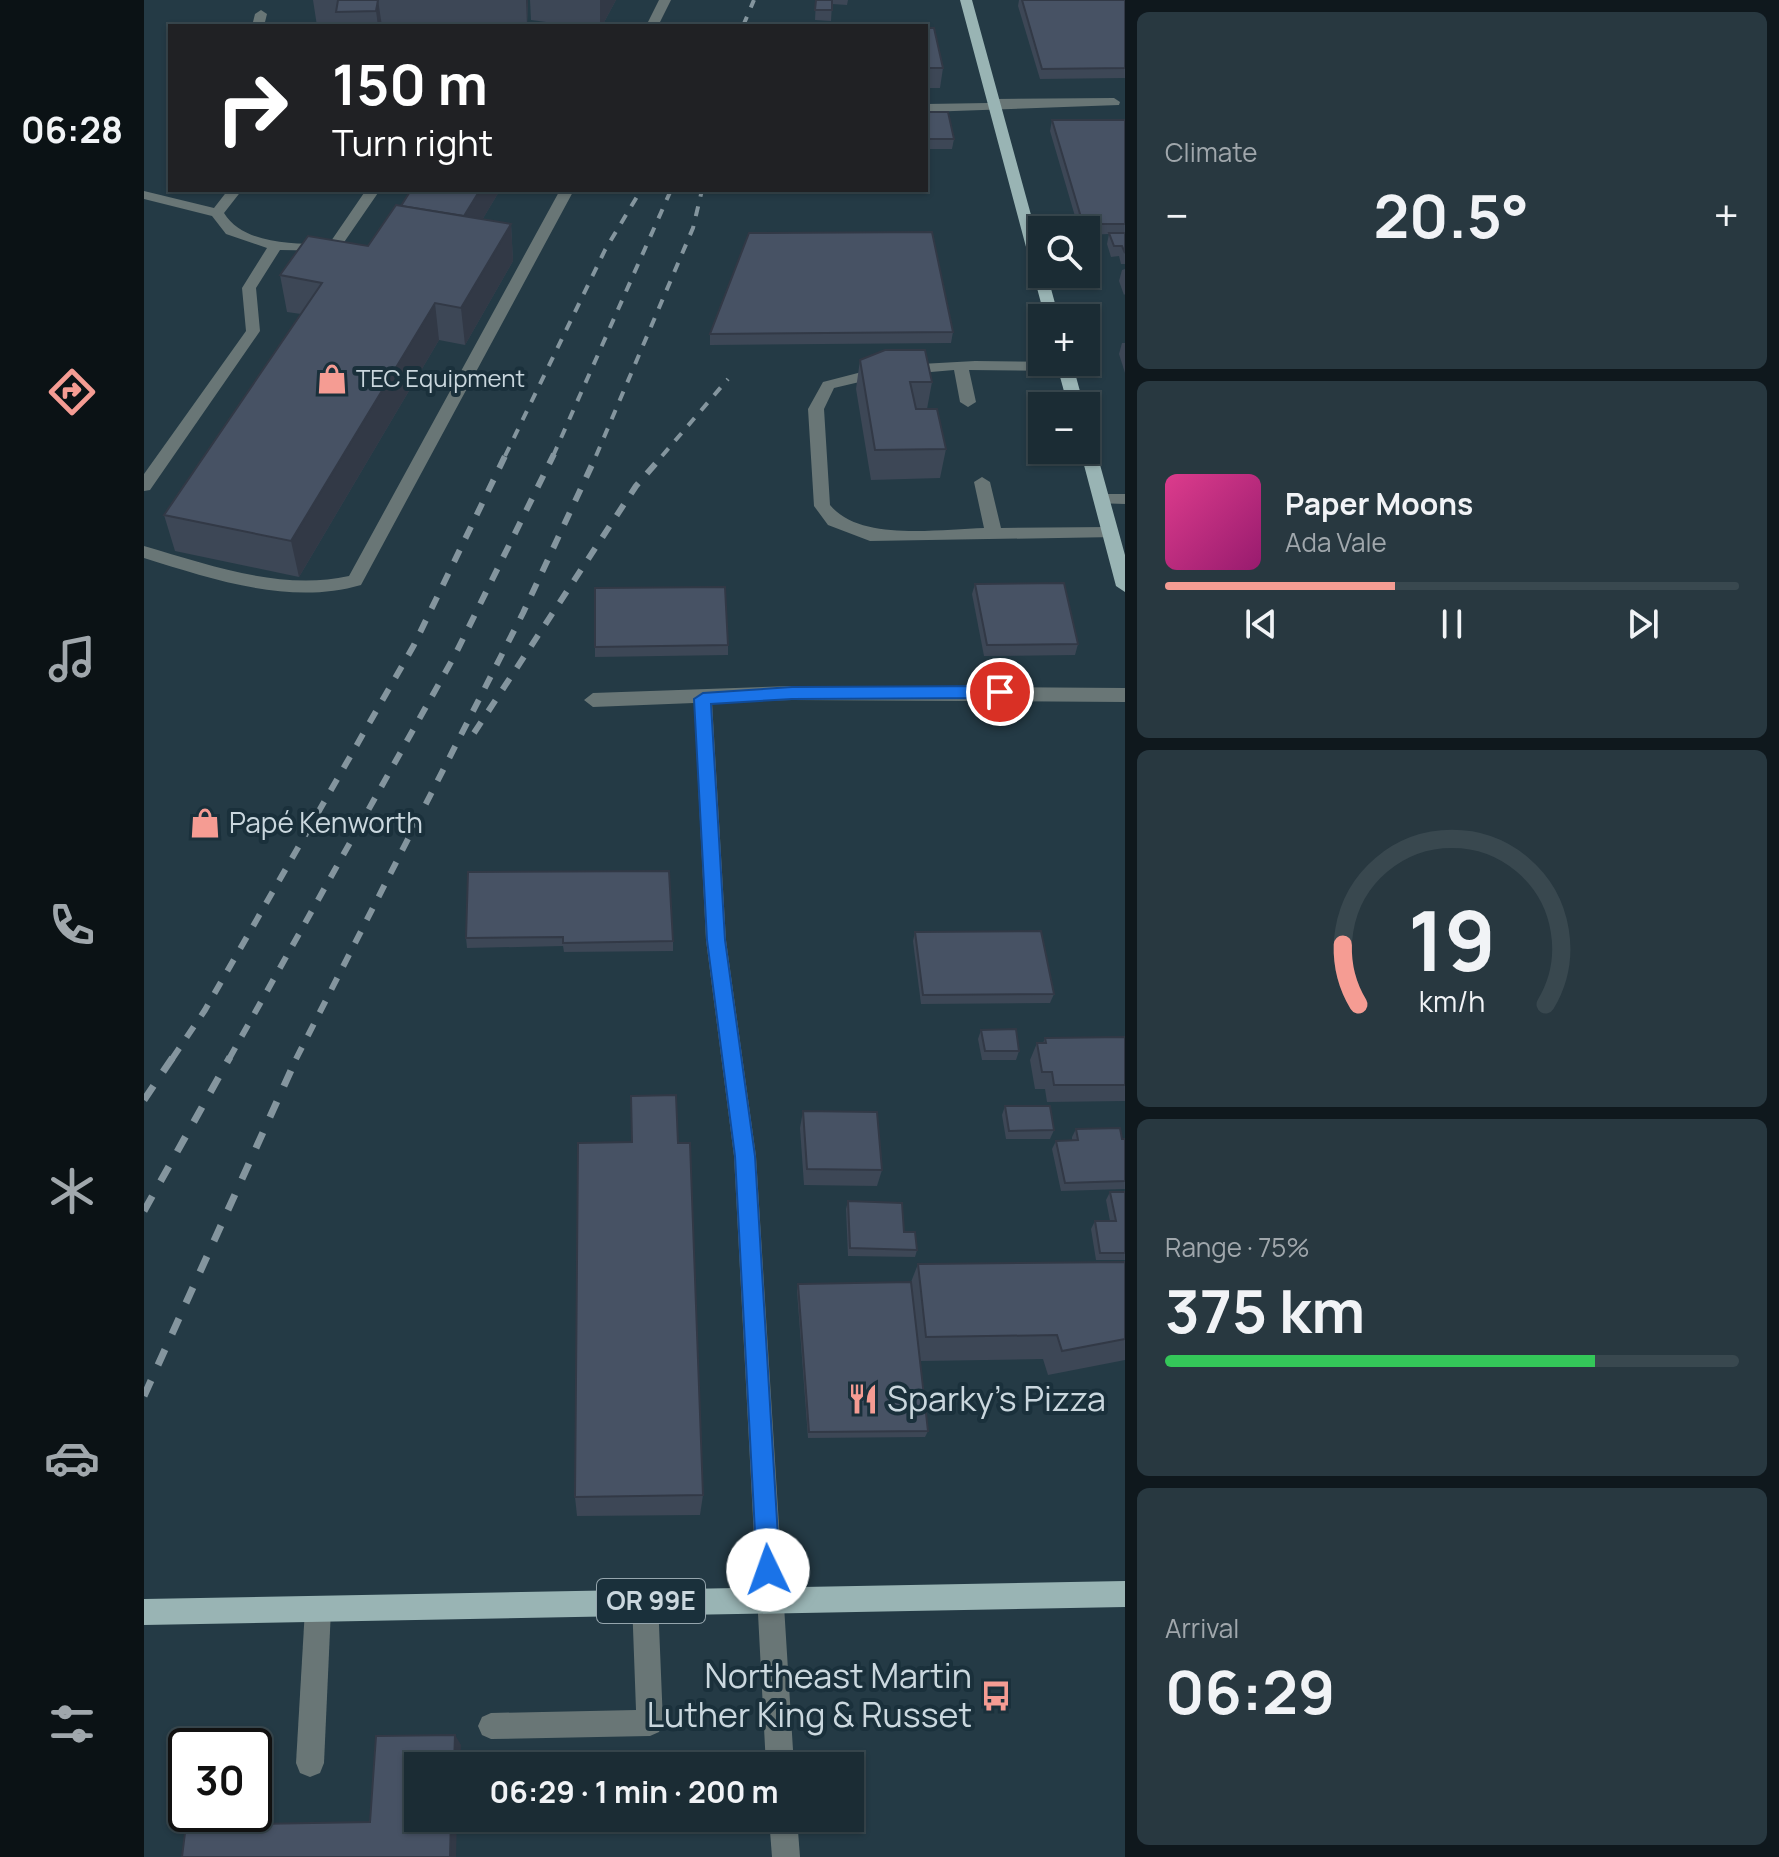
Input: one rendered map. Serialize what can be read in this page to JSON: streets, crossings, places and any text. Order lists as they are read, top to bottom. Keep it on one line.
{"streets":{"main road":["OR 99E"]},"places":{"shop":["TEC Equipment","Papé Kenworth"],"restaurant":["Sparky's Pizza"],"bus stop":["Northeast Martin Luther King & Russet"]},"page":{"tabs":"06:28","tile":["Climate",["Range · 75%","375 km"],["Arrival","06:29"]],"turn":["150 m","Turn right"],"heat":["−","20.5°","+"],"map_buttons":["+","−"],"song":["Paper Moons","Ada Vale"],"limit":"30","trip":"06:29 · 1 min · 200 m","gauge":["19","km/h"]}}
